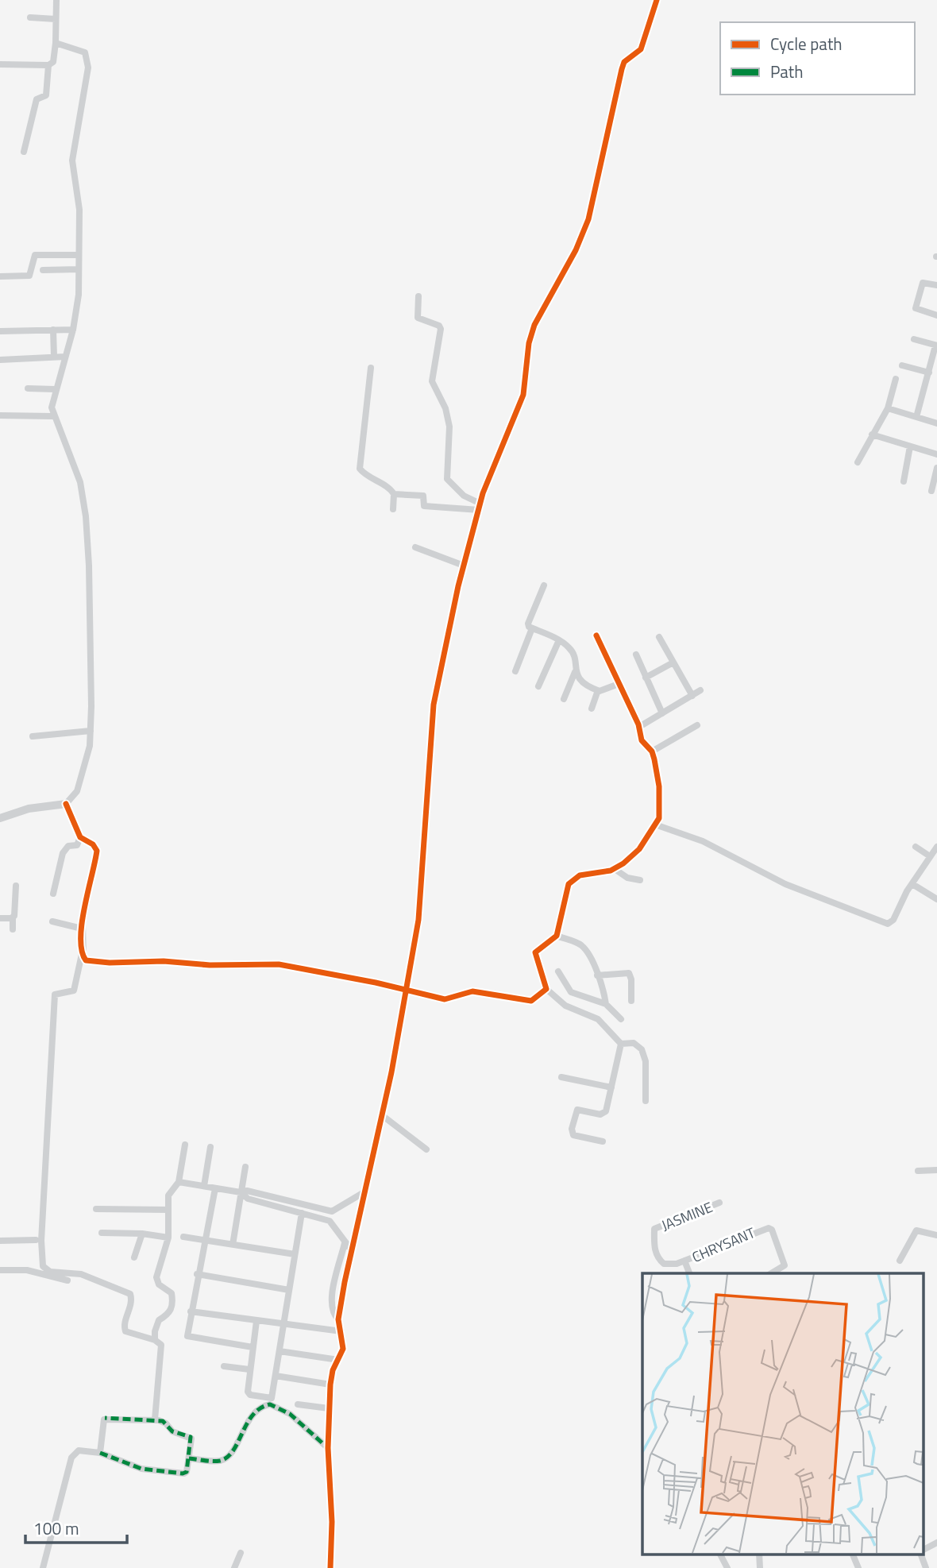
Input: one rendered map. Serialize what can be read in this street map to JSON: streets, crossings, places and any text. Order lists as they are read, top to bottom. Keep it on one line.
{"streets":{"street":["JASMINE","CHRYSANT"]},"crossings":[["JASMINE","CHRYSANT"]],"legend":["Cycle path","Path"],"scale_bar":"100 m"}
